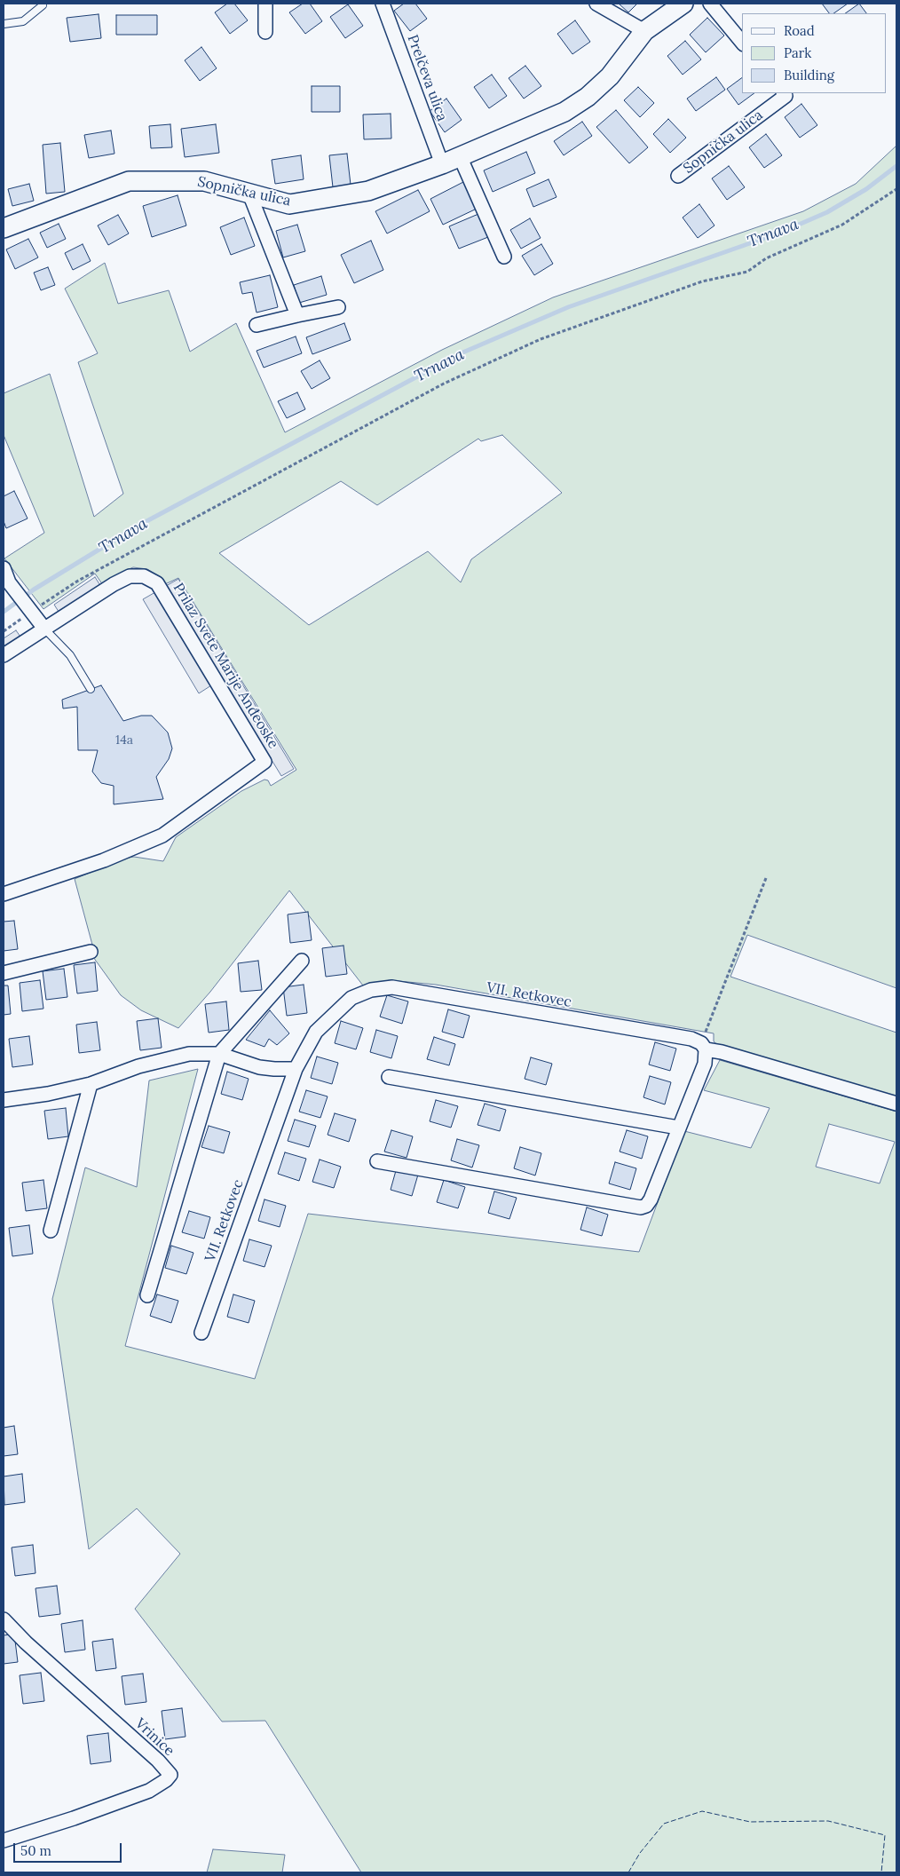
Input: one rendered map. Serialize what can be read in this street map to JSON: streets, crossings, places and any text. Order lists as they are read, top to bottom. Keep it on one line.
{"streets":{"street":["Prelčeva ulica","Sopnička ulica","Prilaz Svete Marije Anđeoske","VII. Retkovec","Vrinice"]},"crossings":[["Prelčeva ulica","Sopnička ulica"]],"water":["Trnava"],"house_numbers":["14a"],"legend":["Road","Park","Building"],"scale_bar":"50 m"}
